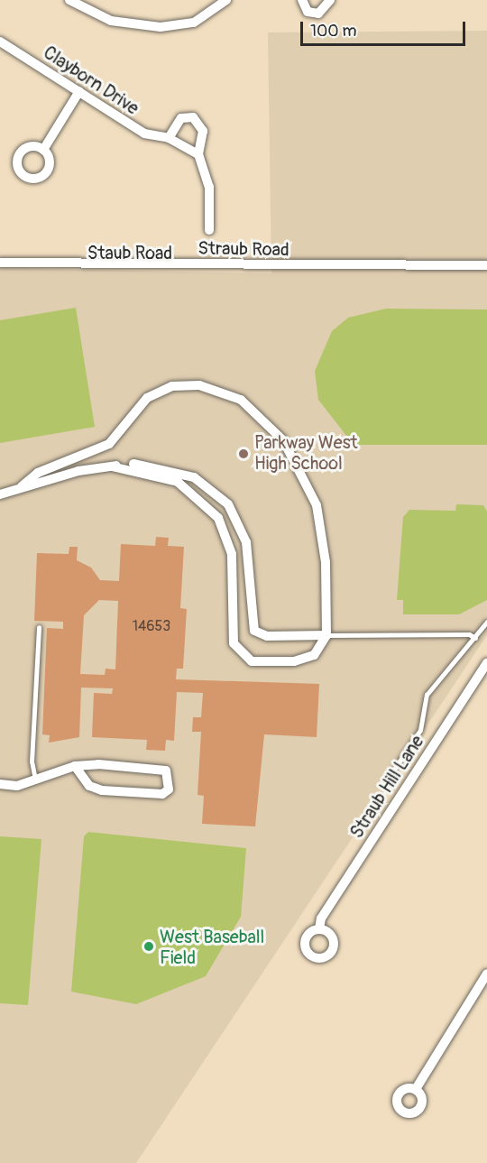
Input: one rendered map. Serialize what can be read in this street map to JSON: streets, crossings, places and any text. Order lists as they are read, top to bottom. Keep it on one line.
{"streets":{"street":["Clayborn Drive","Straub Road","Staub Road","Straub Hill Lane"]},"crossings":[["Straub Road","Staub Road"]],"places":["Parkway West High School","West Baseball Field"],"house_numbers":["14653"],"scale_bar":"100 m"}
